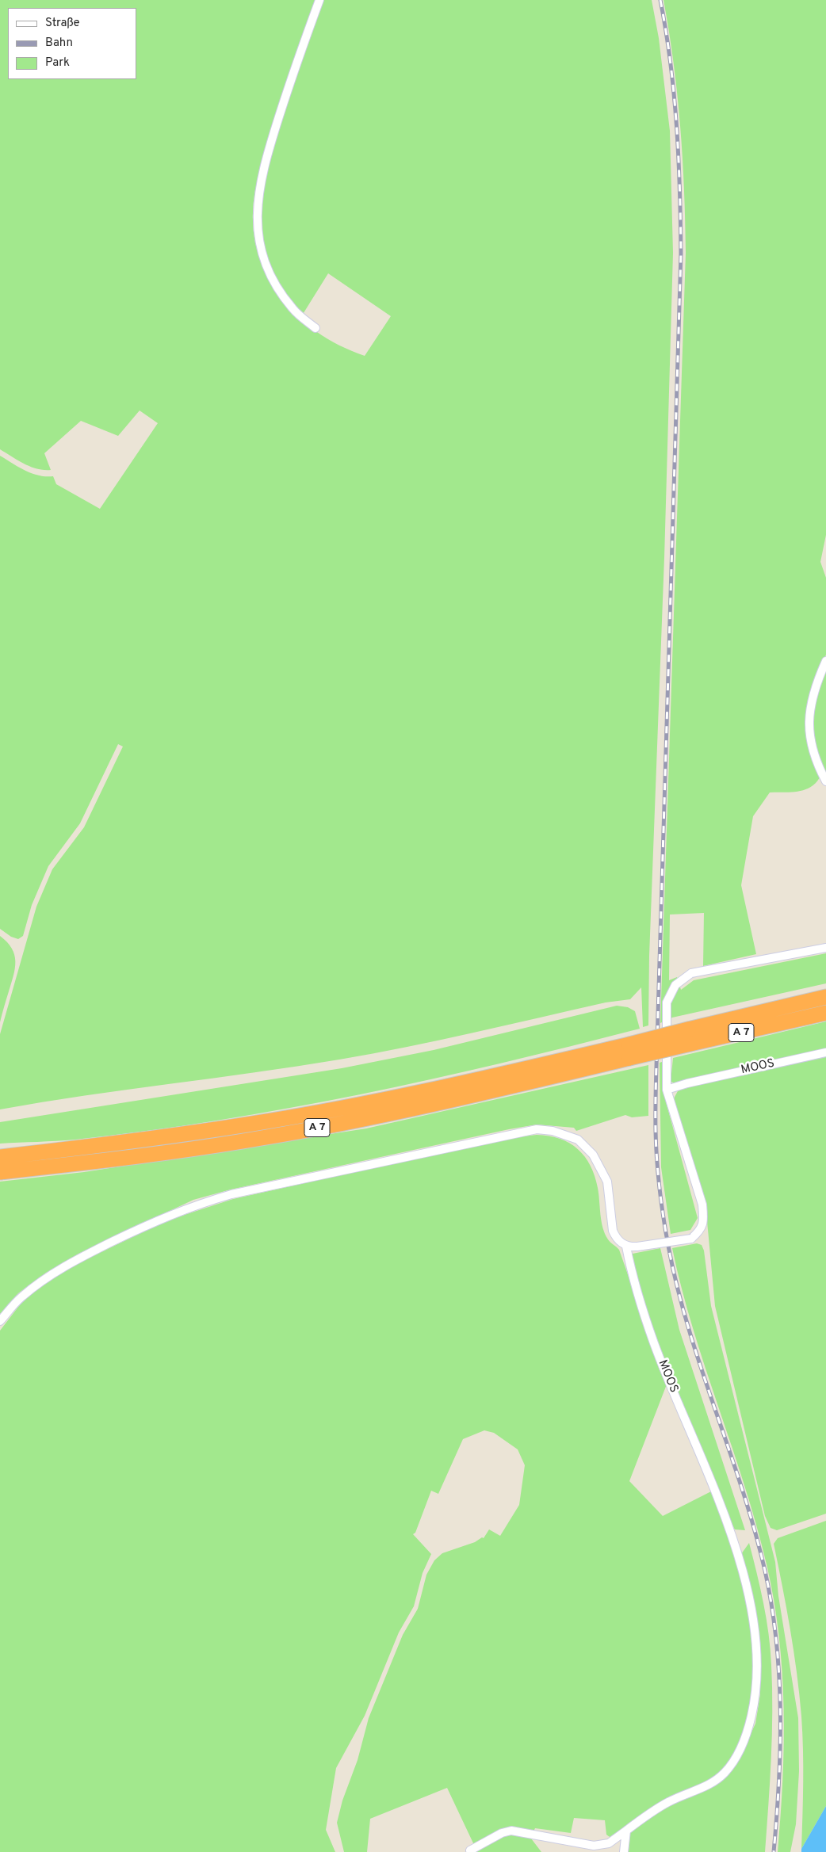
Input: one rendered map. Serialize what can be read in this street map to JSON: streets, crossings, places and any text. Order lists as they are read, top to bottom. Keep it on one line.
{"streets":{"highway":["A 7"],"street":["MOOS"]},"legend":["Straße","Bahn","Park"]}
